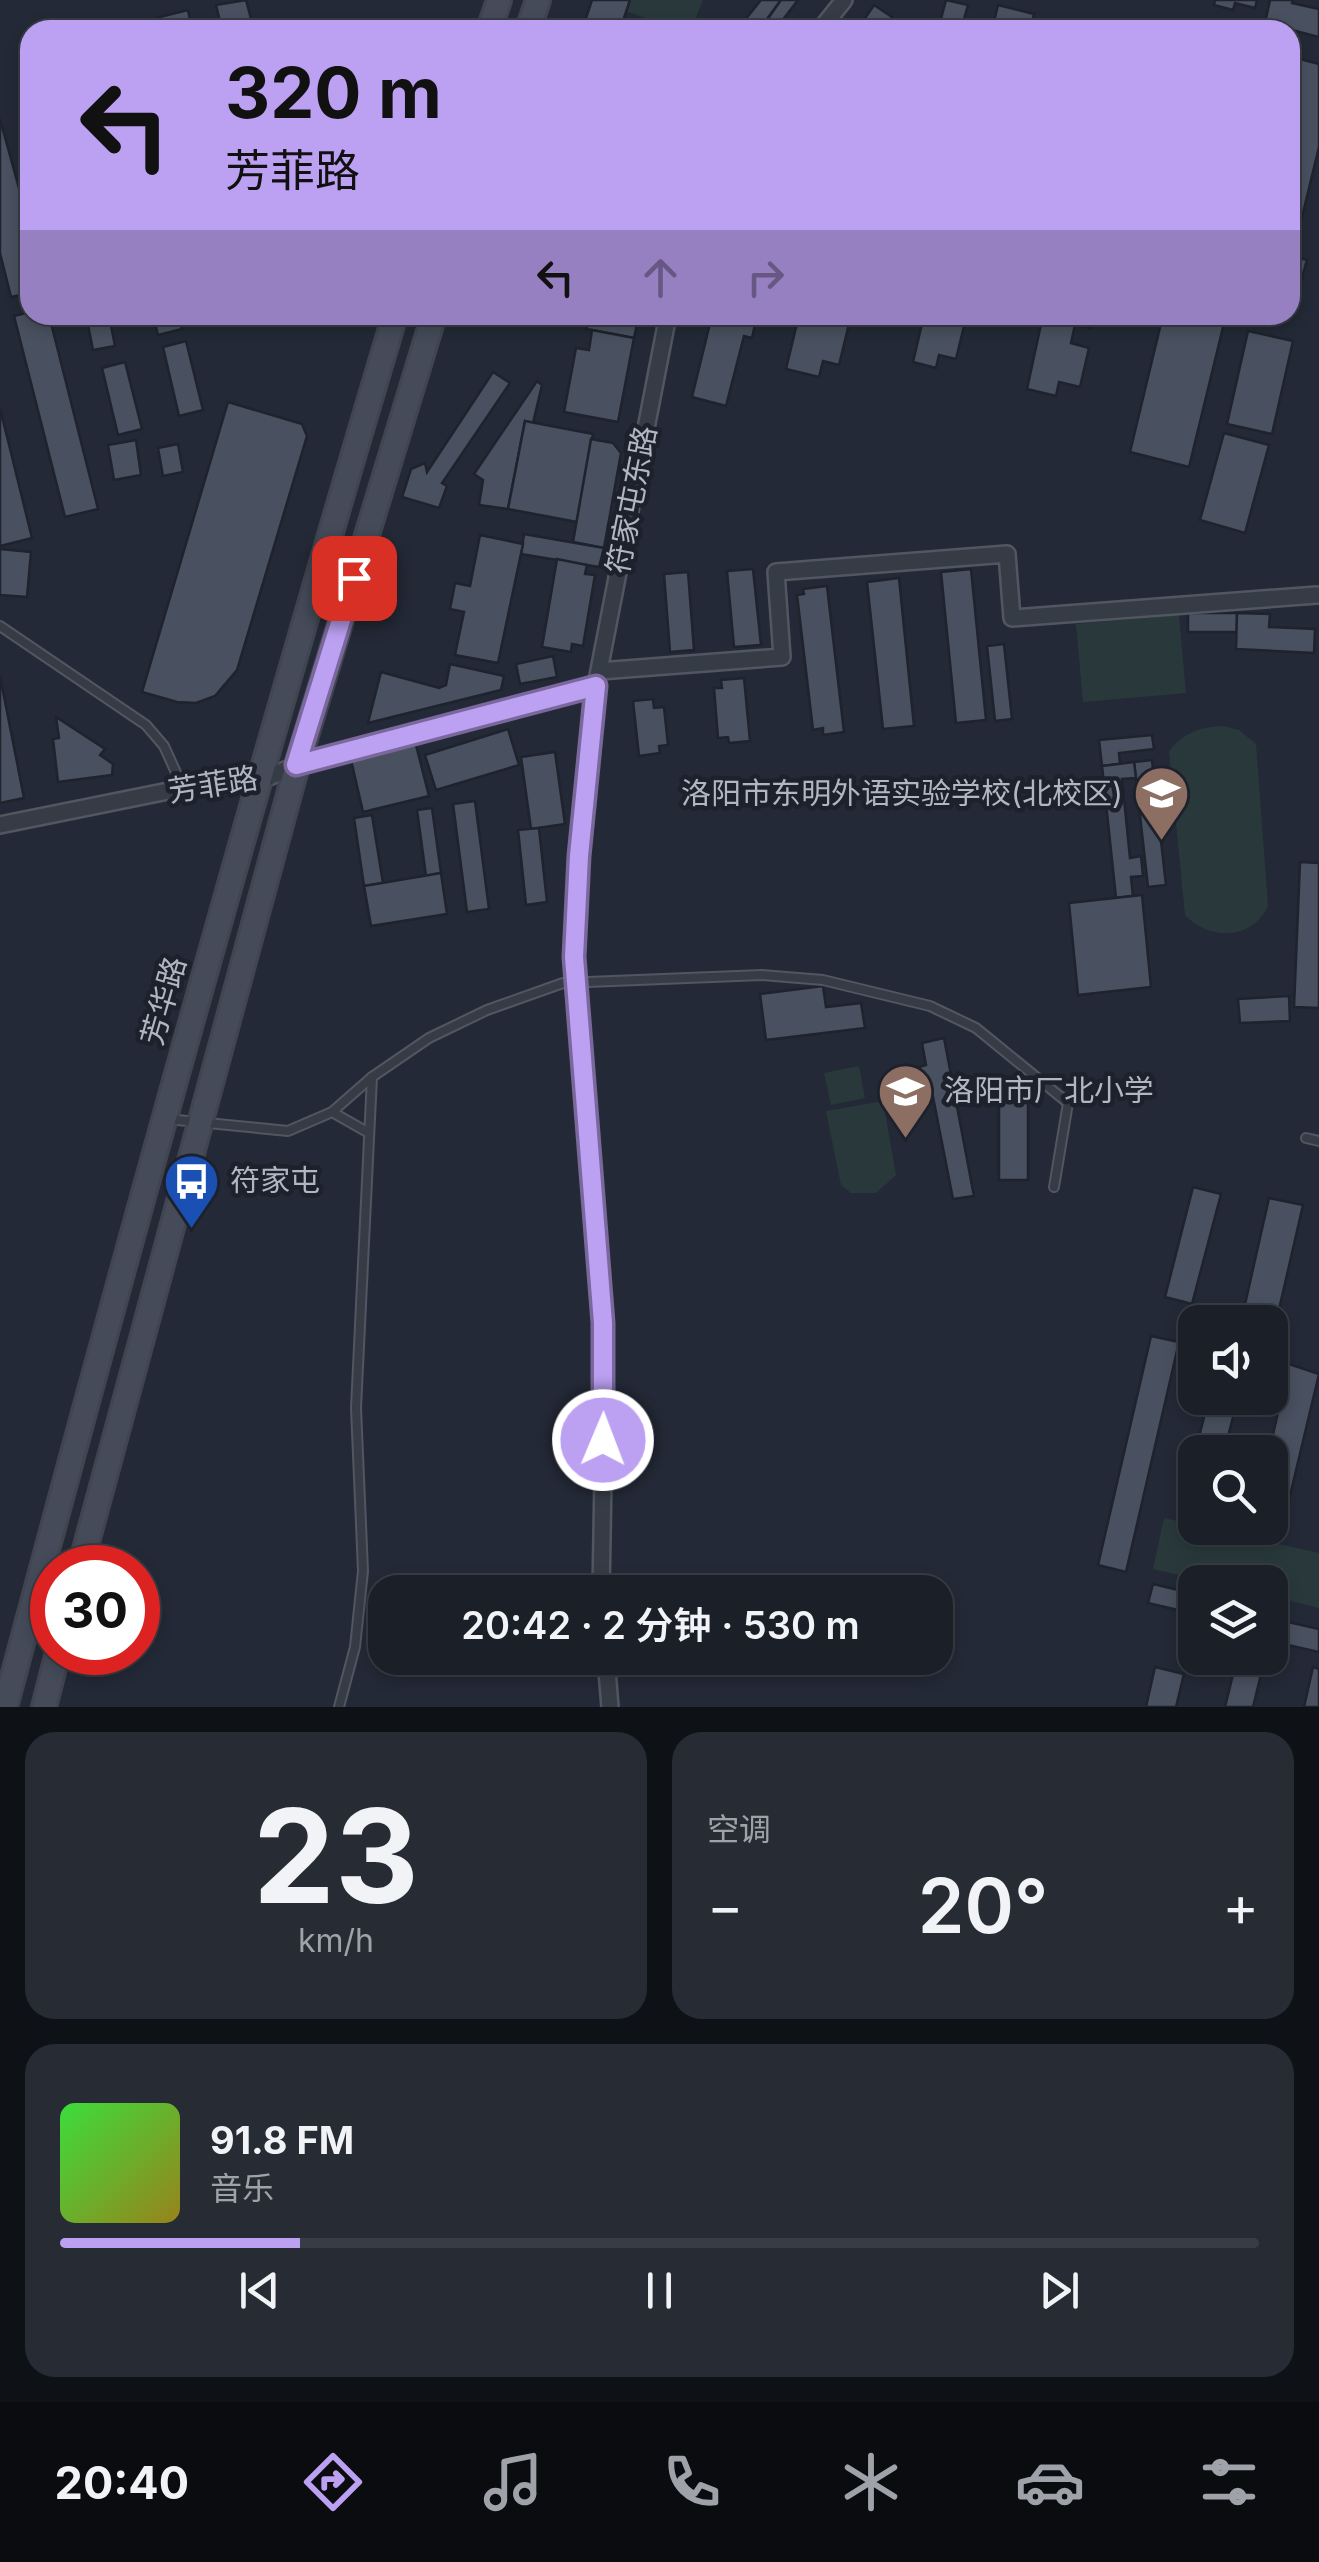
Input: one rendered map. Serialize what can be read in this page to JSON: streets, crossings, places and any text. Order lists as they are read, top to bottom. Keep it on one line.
{"streets":{"main road":["芳华路"],"street":["符家屯东路","芳菲路"]},"crossings":[["符家屯东路","芳菲路"],["芳菲路","芳华路"]],"places":{"school or university":["洛阳市东明外语实验学校(北校区)","洛阳市厂北小学"],"bus stop":["符家屯"]},"page":{"turn":["320 m","芳菲路"],"limit":"30","trip":"20:42 · 2 分钟 · 530 m","tile":[["23","km/h"],"空调"],"heat":["−","20°","+"],"song":["91.8 FM","音乐"],"tabs":"20:40"}}
